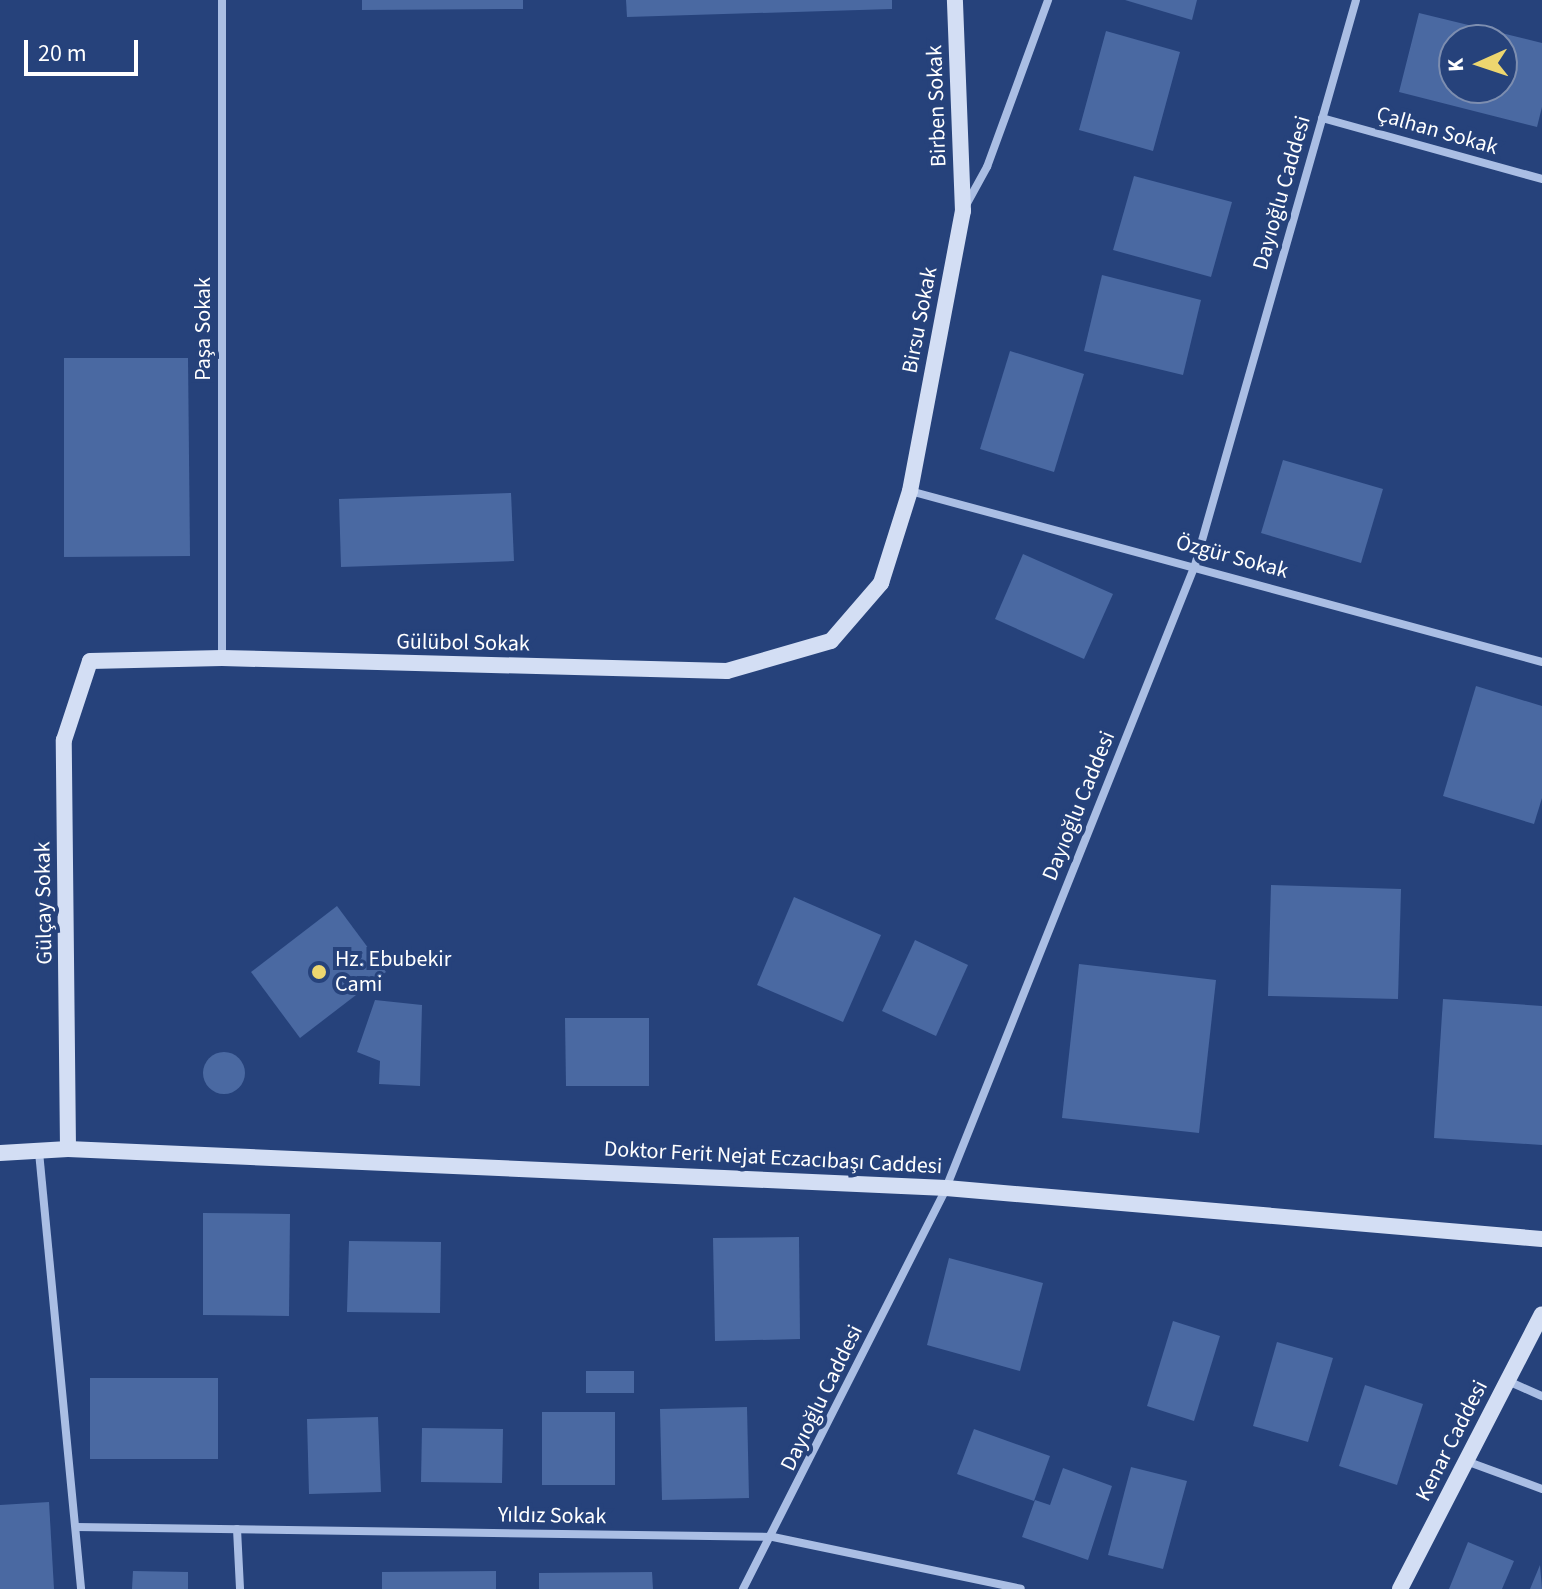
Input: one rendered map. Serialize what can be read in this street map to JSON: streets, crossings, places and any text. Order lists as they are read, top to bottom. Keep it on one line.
{"streets":{"street":["Birben Sokak","Çalhan Sokak","Dayıoğlu Caddesi","Birsu Sokak","Paşa Sokak","Özgür Sokak","Gülübol Sokak","Gülçay Sokak","Doktor Ferit Nejat Eczacıbaşı Caddesi","Kenar Caddesi","Yıldız Sokak"]},"crossings":[["Birben Sokak","Birsu Sokak"],["Çalhan Sokak","Dayıoğlu Caddesi"],["Dayıoğlu Caddesi","Özgür Sokak"],["Dayıoğlu Caddesi","Doktor Ferit Nejat Eczacıbaşı Caddesi"],["Dayıoğlu Caddesi","Yıldız Sokak"],["Birsu Sokak","Özgür Sokak"],["Birsu Sokak","Gülübol Sokak"],["Paşa Sokak","Gülübol Sokak"],["Gülübol Sokak","Gülçay Sokak"],["Gülçay Sokak","Doktor Ferit Nejat Eczacıbaşı Caddesi"]],"places":["Hz. Ebubekir Cami"],"scale_bar":"20 m","north":"left"}
